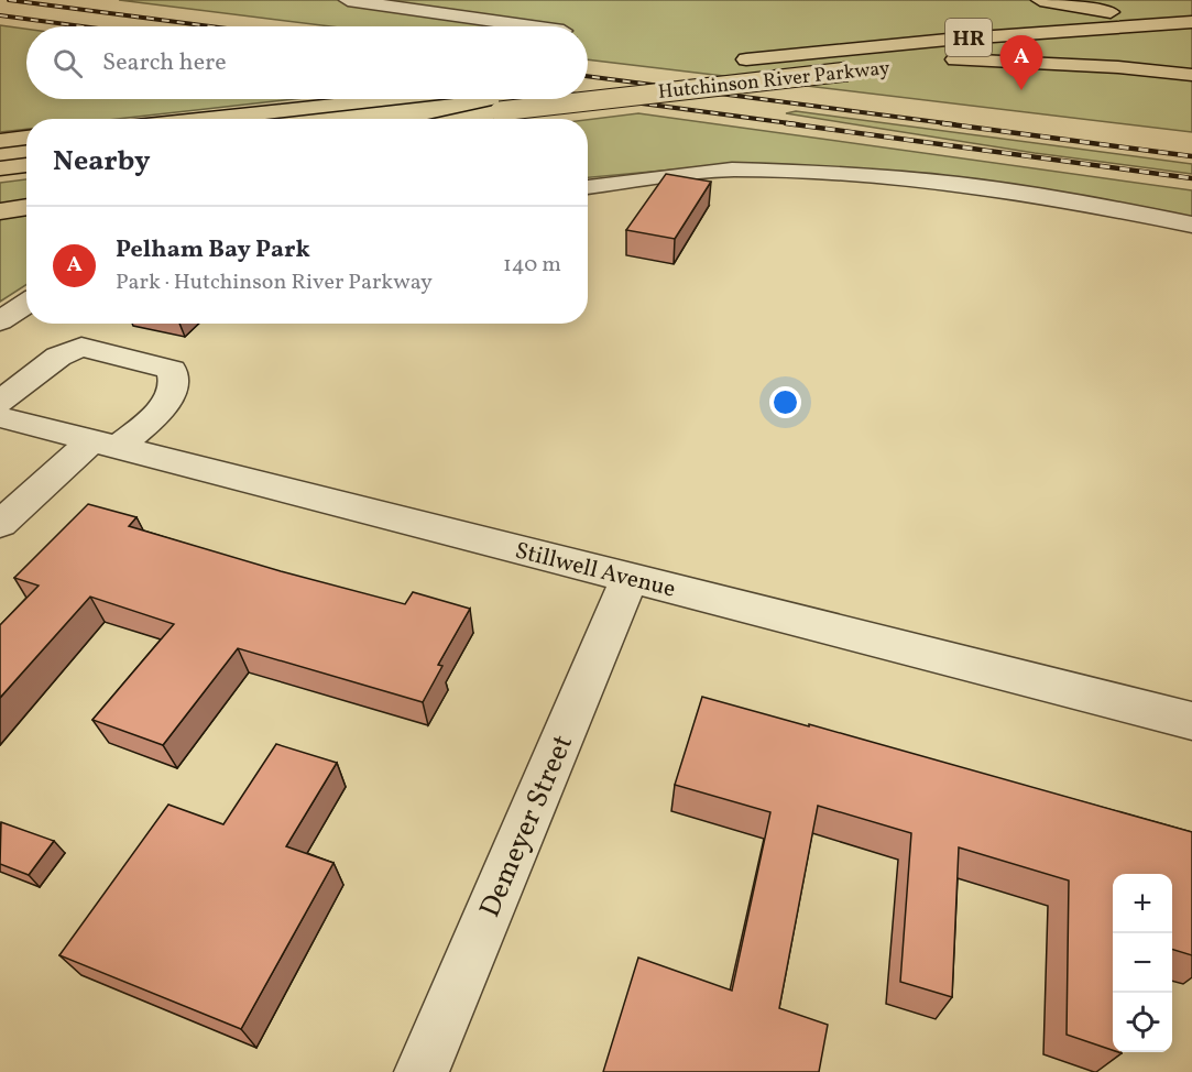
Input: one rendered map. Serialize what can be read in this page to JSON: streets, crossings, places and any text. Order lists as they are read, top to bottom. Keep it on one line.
{"streets":{"highway":["HR","Hutchinson River Parkway"],"street":["Stillwell Avenue","Demeyer Street"]},"crossings":[["Stillwell Avenue","Demeyer Street"]],"page":{"search":"Search here","pins":"A","heading":"Nearby","list":[{"mark":"A","name":"Pelham Bay Park","note":"Park · Hutchinson River Parkway","value":"140 m"}],"map_buttons":["+","−"]}}
